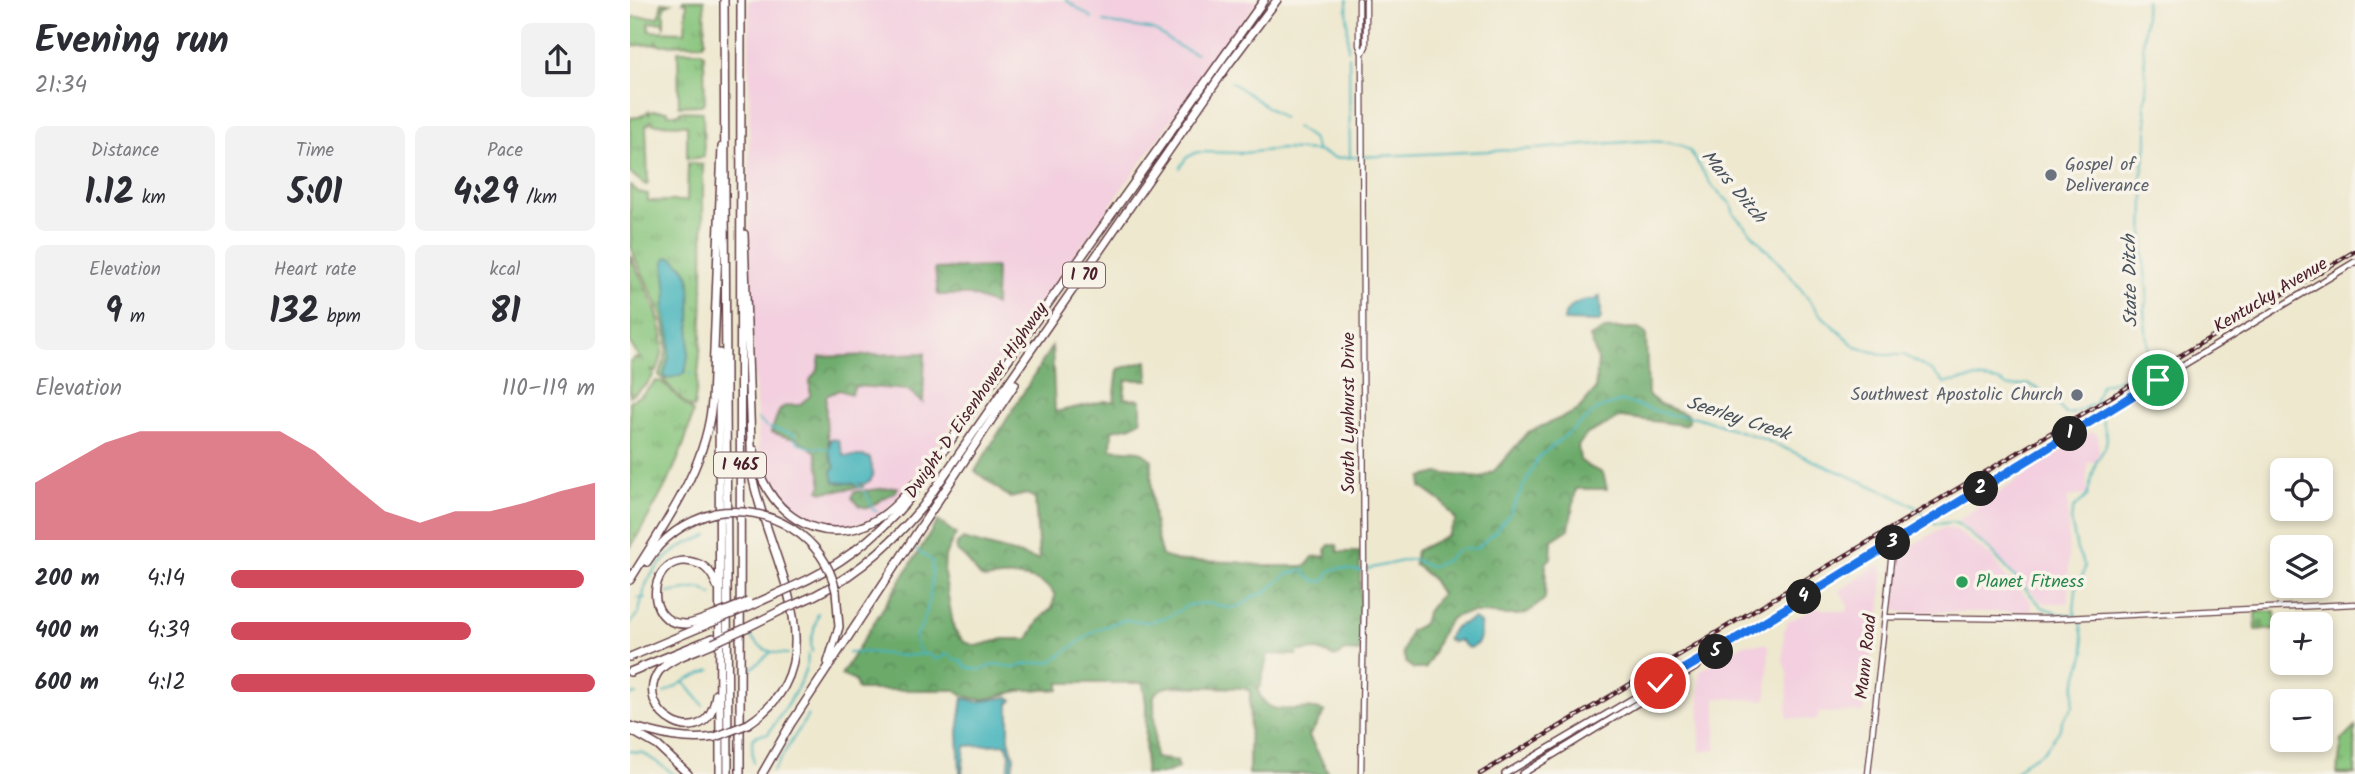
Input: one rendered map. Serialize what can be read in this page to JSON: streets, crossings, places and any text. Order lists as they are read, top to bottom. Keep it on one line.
{"streets":{"highway":["I 70","Dwight D Eisenhower Highway","I 465"],"main road":["Kentucky Avenue","South Lynhurst Drive","Mann Road"]},"crossings":[["Kentucky Avenue","Mann Road"]],"water":["Mars Ditch","State Ditch","Seerley Creek"],"places":["Gospel of Deliverance","Southwest Apostolic Church","Planet Fitness"],"page":{"heading":["Evening run","21:34"],"stats":[["Distance","1.12 km"],["Time","5:01"],["Pace","4:29 /km"],["Elevation","9 m"],["Heart rate","132 bpm"],["kcal","81"]],"chart":["Elevation","110–119 m"],"pins":["1","2","3","4","5"],"map_buttons":["+","−"],"list":[{"name":"200 m","note":"4:14"},{"name":"400 m","note":"4:39"},{"name":"600 m","note":"4:12"}]}}
